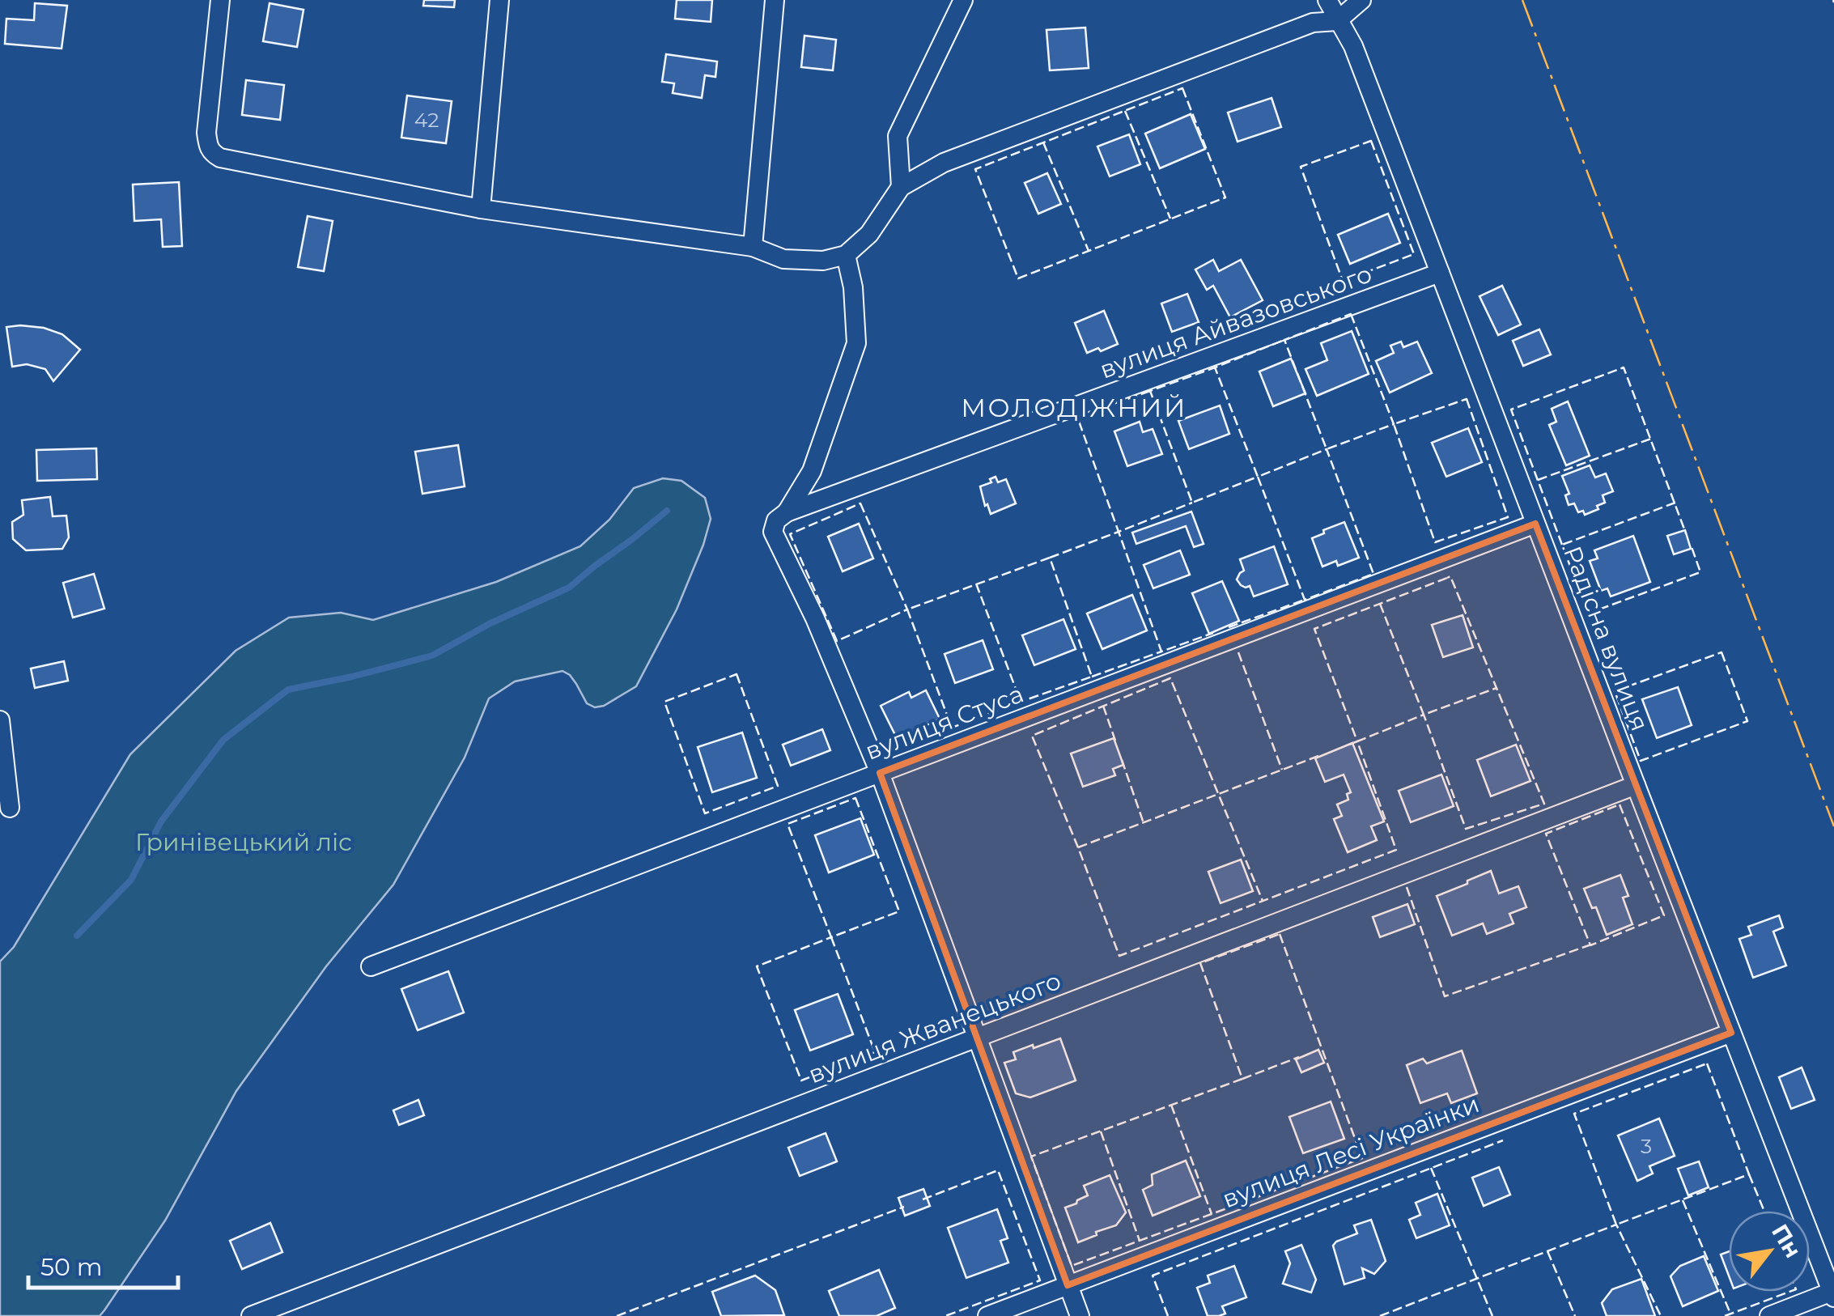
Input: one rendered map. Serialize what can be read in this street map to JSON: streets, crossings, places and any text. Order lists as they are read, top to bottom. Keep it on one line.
{"streets":{"street":["вулиця Айвазовського","Радісна вулиця","вулиця Стуса","вулиця Жванецького","вулиця Лесі Українки"]},"crossings":[["вулиця Айвазовського","Радісна вулиця"],["Радісна вулиця","вулиця Стуса"],["Радісна вулиця","вулиця Жванецького"],["Радісна вулиця","вулиця Лесі Українки"]],"districts":["МОЛОДІЖНИЙ"],"parks":["Гринівецький ліс"],"house_numbers":["42","3"],"scale_bar":"50 m","north":"top right"}
